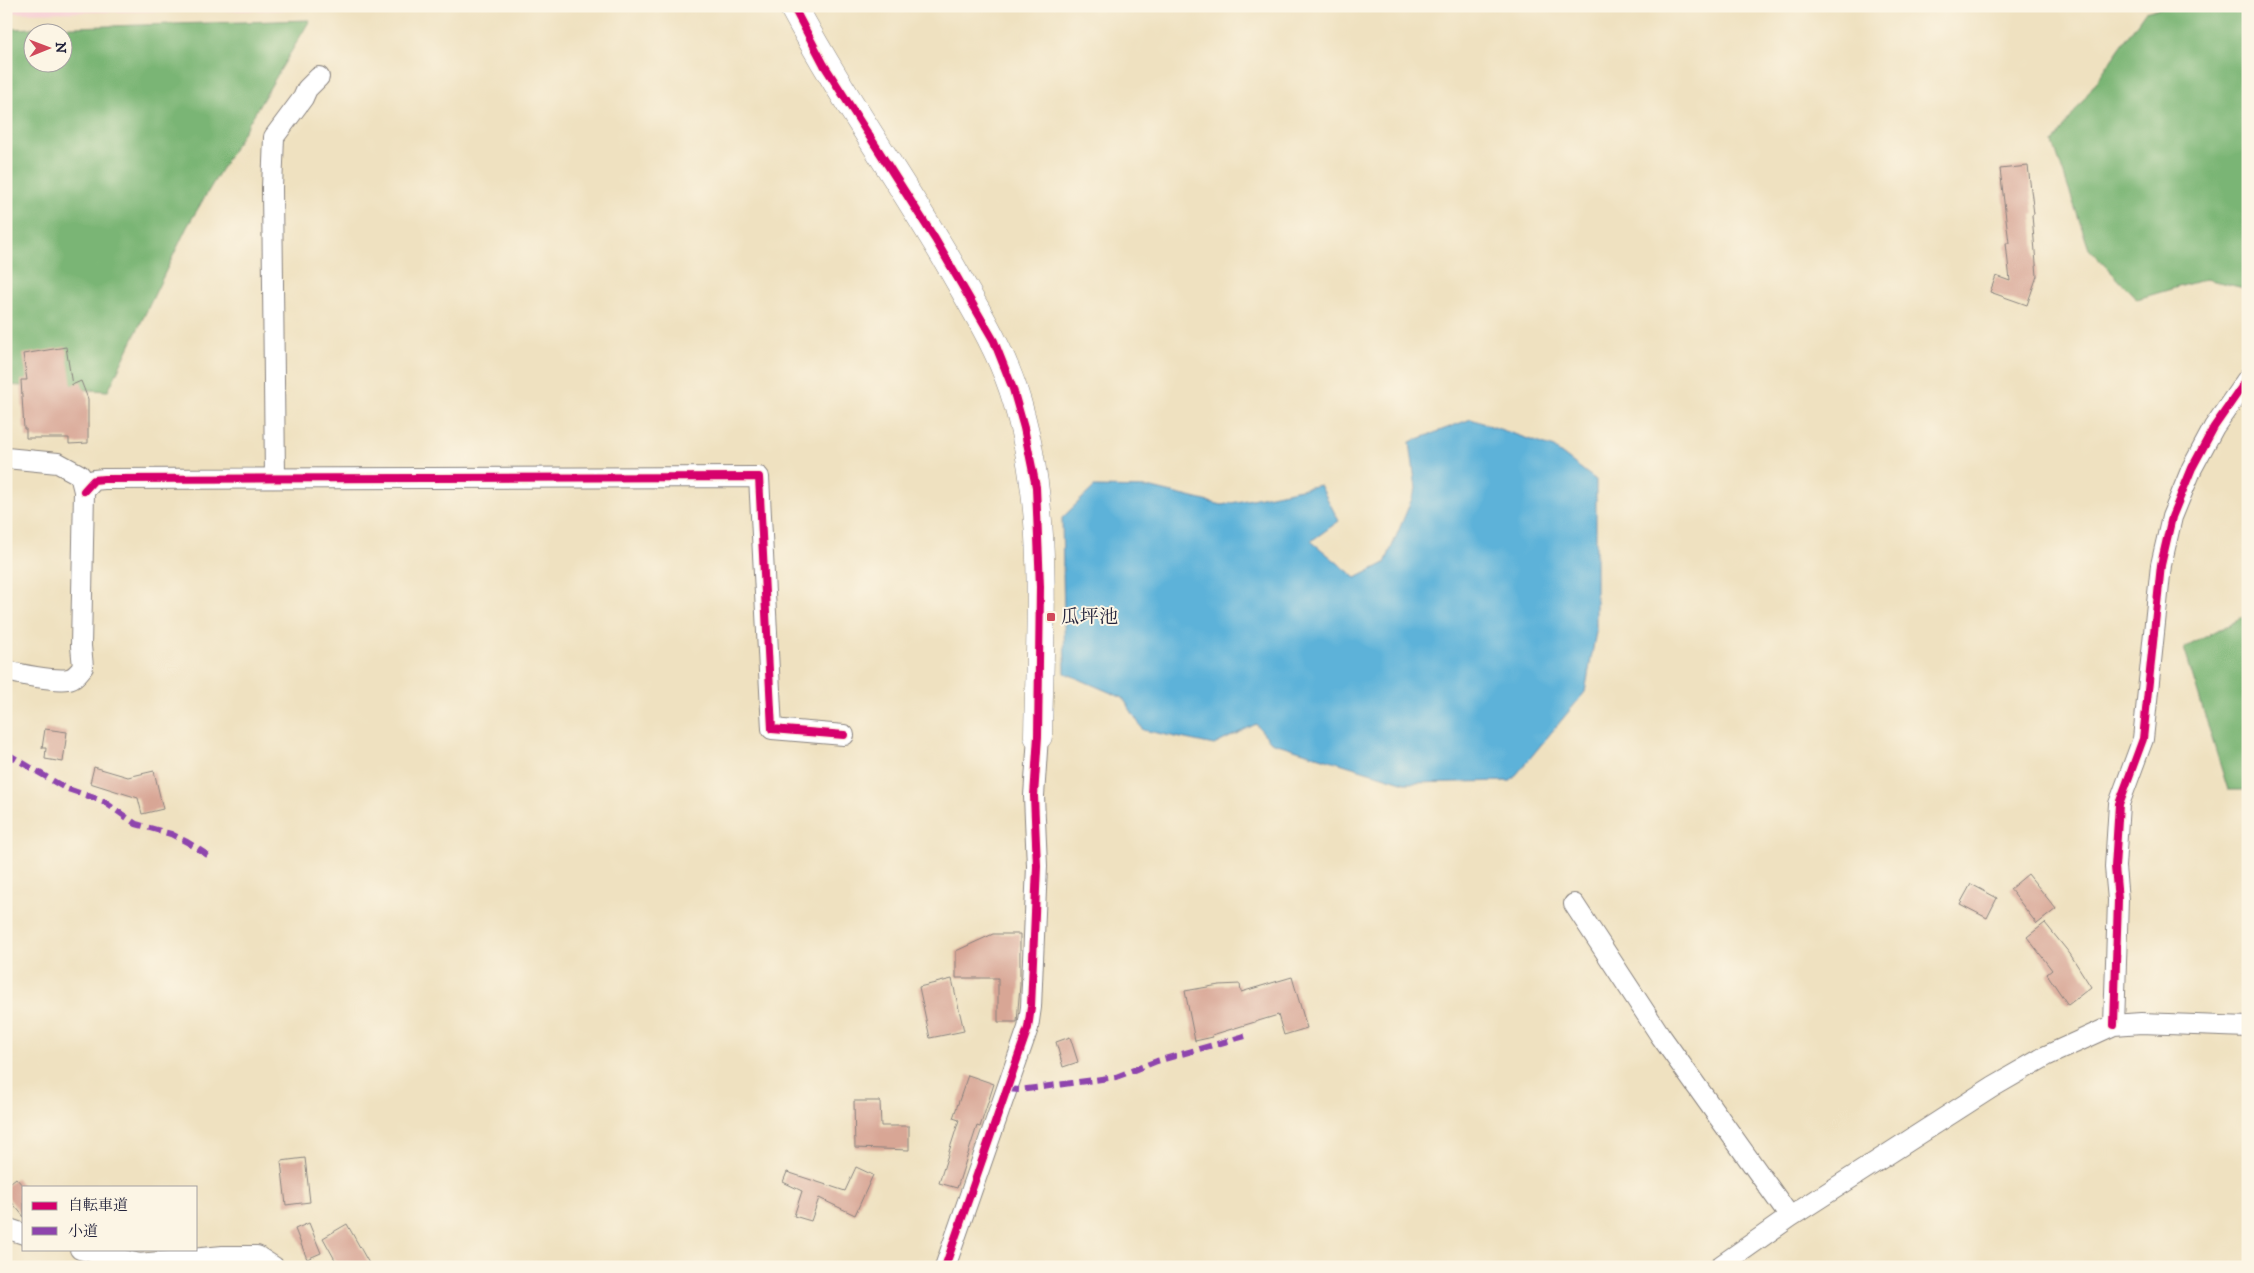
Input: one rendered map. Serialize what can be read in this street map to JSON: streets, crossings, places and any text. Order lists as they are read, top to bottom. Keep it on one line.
{"places":{"transit":["瓜坪池"]},"legend":["自転車道","小道"],"north":"right"}
